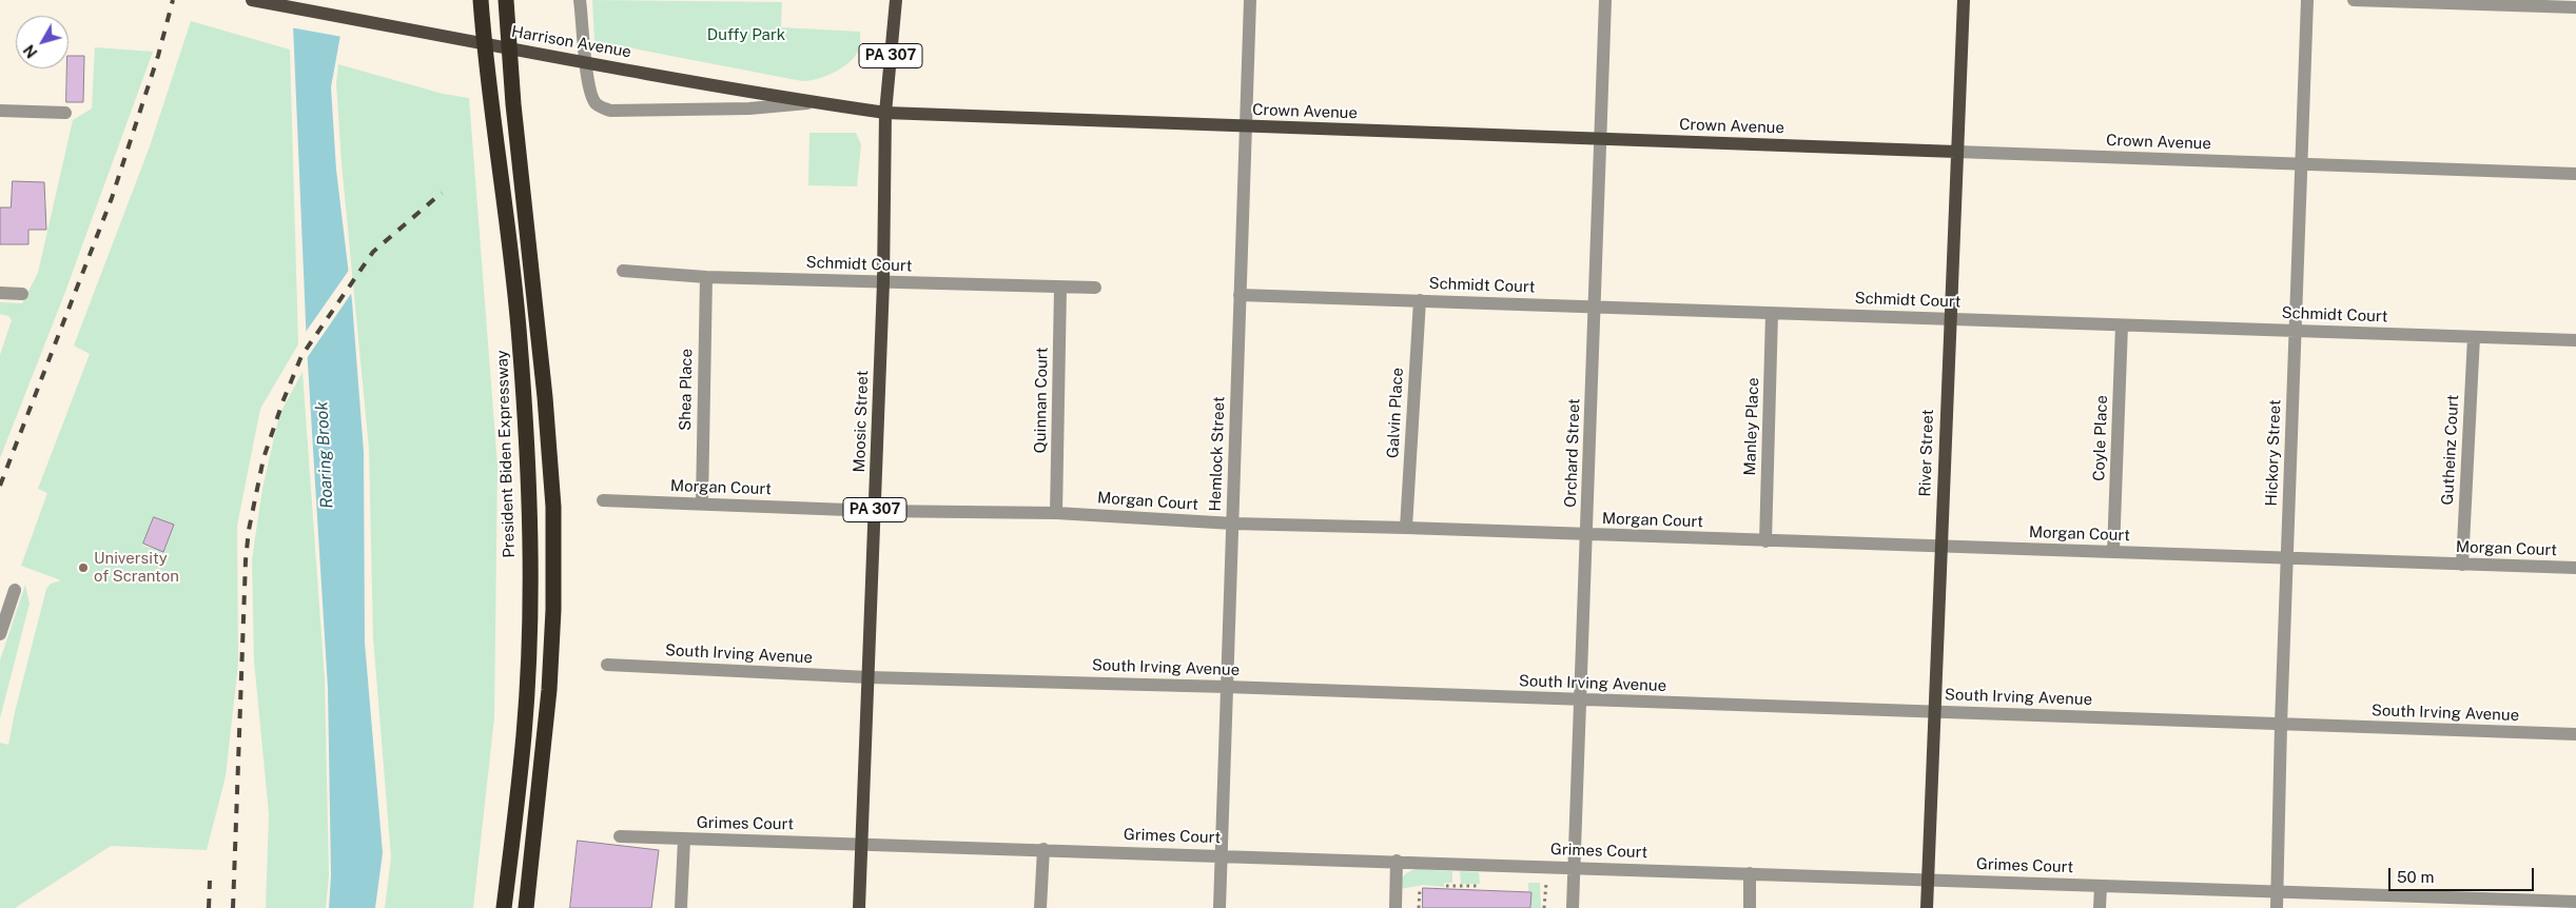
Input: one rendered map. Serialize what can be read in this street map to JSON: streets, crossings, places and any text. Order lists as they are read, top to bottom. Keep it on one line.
{"streets":{"highway":["President Biden Expressway"],"main road":["Harrison Avenue","PA 307","Crown Avenue","Moosic Street","River Street"],"street":["Schmidt Court","Shea Place","Quinnan Court","Galvin Place","Manley Place","Coyle Place","Gutheinz Court","Orchard Street","Hickory Street","Hemlock Street","Morgan Court","South Irving Avenue","Grimes Court"]},"crossings":[["Harrison Avenue","Crown Avenue"],["Harrison Avenue","Moosic Street"],["Crown Avenue","Moosic Street"],["Crown Avenue","Orchard Street"],["Crown Avenue","River Street"],["Crown Avenue","Hickory Street"],["Crown Avenue","Hemlock Street"],["Schmidt Court","Shea Place"],["Schmidt Court","Quinnan Court"],["Schmidt Court","Galvin Place"],["Schmidt Court","Moosic Street"],["Schmidt Court","Manley Place"],["Schmidt Court","Coyle Place"],["Schmidt Court","Gutheinz Court"],["Schmidt Court","Orchard Street"],["Schmidt Court","River Street"],["Schmidt Court","Hickory Street"],["Schmidt Court","Hemlock Street"],["Shea Place","Morgan Court"],["Quinnan Court","Morgan Court"],["Galvin Place","Morgan Court"],["Moosic Street","Morgan Court"],["Moosic Street","South Irving Avenue"],["Moosic Street","Grimes Court"],["Manley Place","Morgan Court"],["Coyle Place","Morgan Court"],["Gutheinz Court","Morgan Court"],["Orchard Street","Morgan Court"],["Orchard Street","South Irving Avenue"],["Orchard Street","Grimes Court"],["River Street","Morgan Court"],["River Street","South Irving Avenue"],["River Street","Grimes Court"],["Hickory Street","Morgan Court"],["Hickory Street","South Irving Avenue"],["Hickory Street","Grimes Court"],["Hemlock Street","Morgan Court"],["Hemlock Street","South Irving Avenue"],["Hemlock Street","Grimes Court"]],"water":["Roaring Brook"],"parks":["Duffy Park"],"places":["University of Scranton"],"scale_bar":"50 m","north":"bottom left"}
